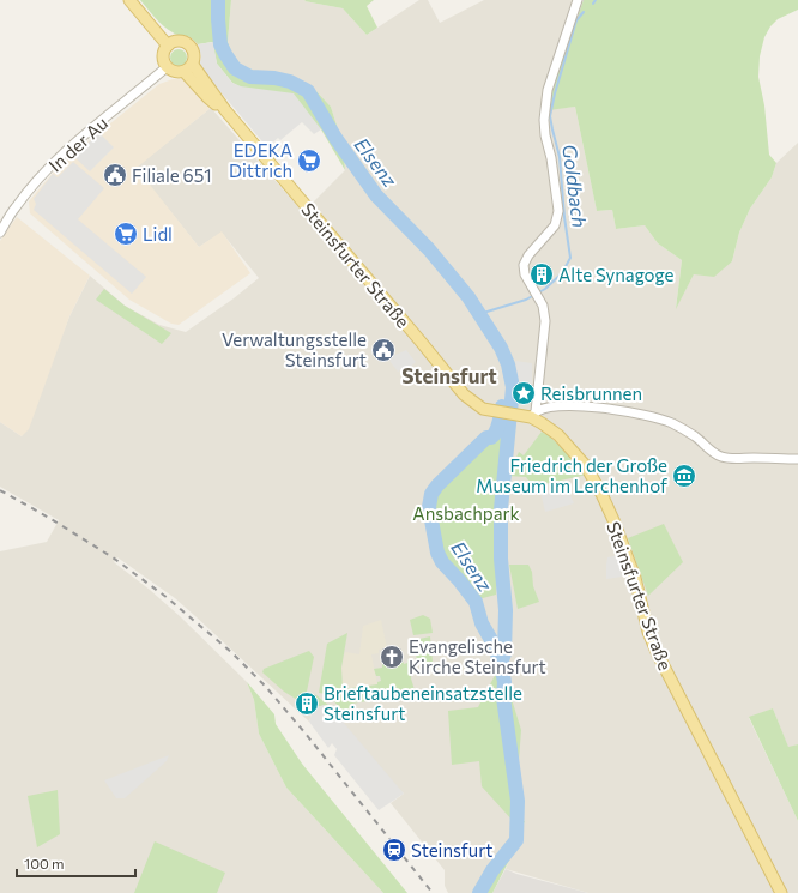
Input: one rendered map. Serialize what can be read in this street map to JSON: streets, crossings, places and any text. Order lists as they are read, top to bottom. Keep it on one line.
{"streets":{"main road":["Steinsfurter Straße"],"street":["In der Au"]},"crossings":[["In der Au","Steinsfurter Straße"]],"districts":["Steinsfurt"],"water":["Elsenz","Goldbach"],"parks":["Ansbachpark"],"places":{"supermarket":["EDEKA Dittrich","Lidl"],"public building":["Filiale 651","Verwaltungsstelle Steinsfurt"],"building":["Alte Synagoge","Brieftaubeneinsatzstelle Steinsfurt"],"place":["Reisbrunnen"],"museum":["Friedrich der Große Museum im Lerchenhof"],"church":["Evangelische Kirche Steinsfurt"],"station":["Steinsfurt"]},"scale_bar":"100 m"}
